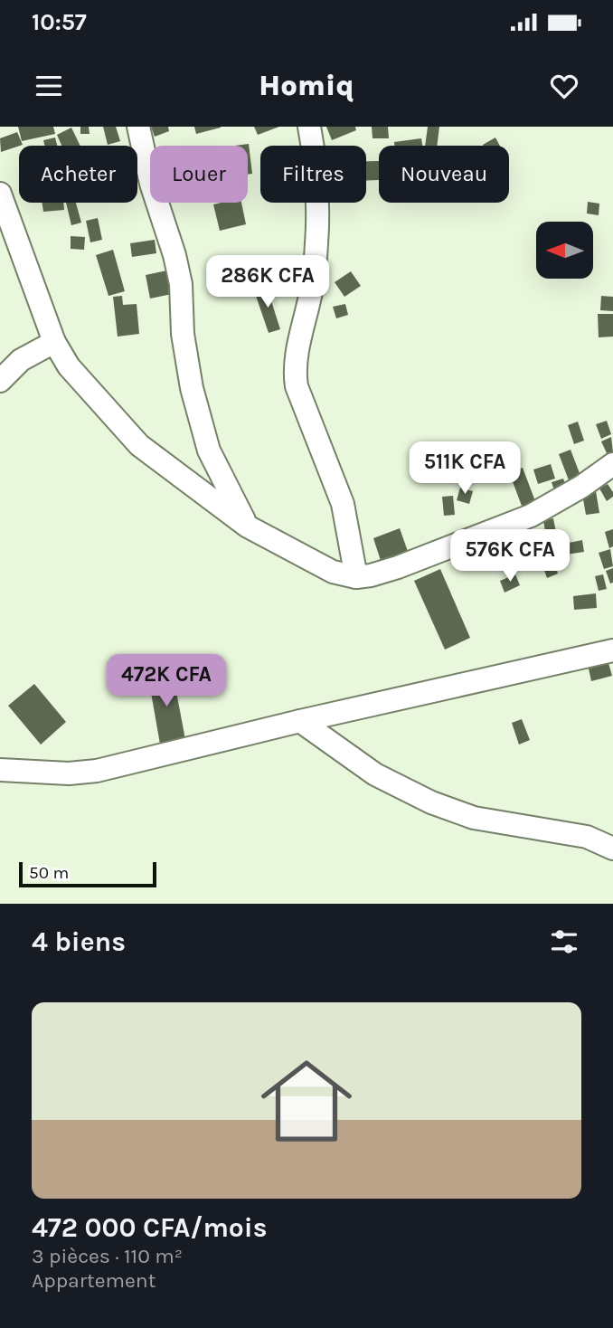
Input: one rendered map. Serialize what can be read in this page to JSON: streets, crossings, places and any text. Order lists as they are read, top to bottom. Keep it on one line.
{"scale_bar":"50 m","north":"left","page":{"status":"10:57","header":"Homiq","chip":["Acheter","Louer","Filtres","Nouveau"],"price":["286K CFA","511K CFA","576K CFA","472K CFA"],"scale":"50 m","heading":"4 biens","list":[{"name":"472 000 CFA/mois","note":"3 pièces · 110 m² · Appartement"}]}}
